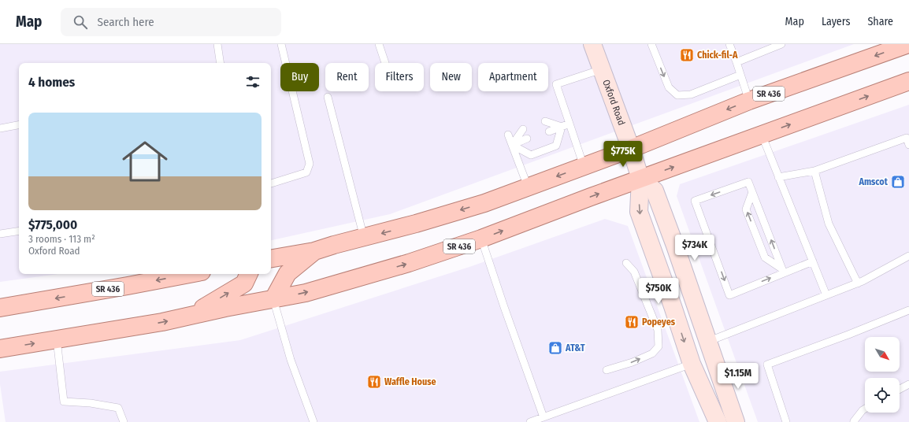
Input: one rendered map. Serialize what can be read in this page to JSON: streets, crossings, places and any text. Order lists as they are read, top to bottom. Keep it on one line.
{"streets":{"main road":["SR 436"],"street":["Oxford Road"]},"crossings":[["SR 436","Oxford Road"]],"places":{"restaurant":["Chick-fil-A","Popeyes","Waffle House"],"shop":["Amscot","AT&T"]},"north":"bottom right","page":{"header":"Map","search":"Search here","nav":["Map","Layers","Share"],"chip":["Buy","Rent","Filters","New","Apartment"],"heading":"4 homes","list":[{"name":"$775,000","note":"3 rooms · 113 m² · Oxford Road"}],"price":["$775K","$734K","$750K","$1.15M"]}}
